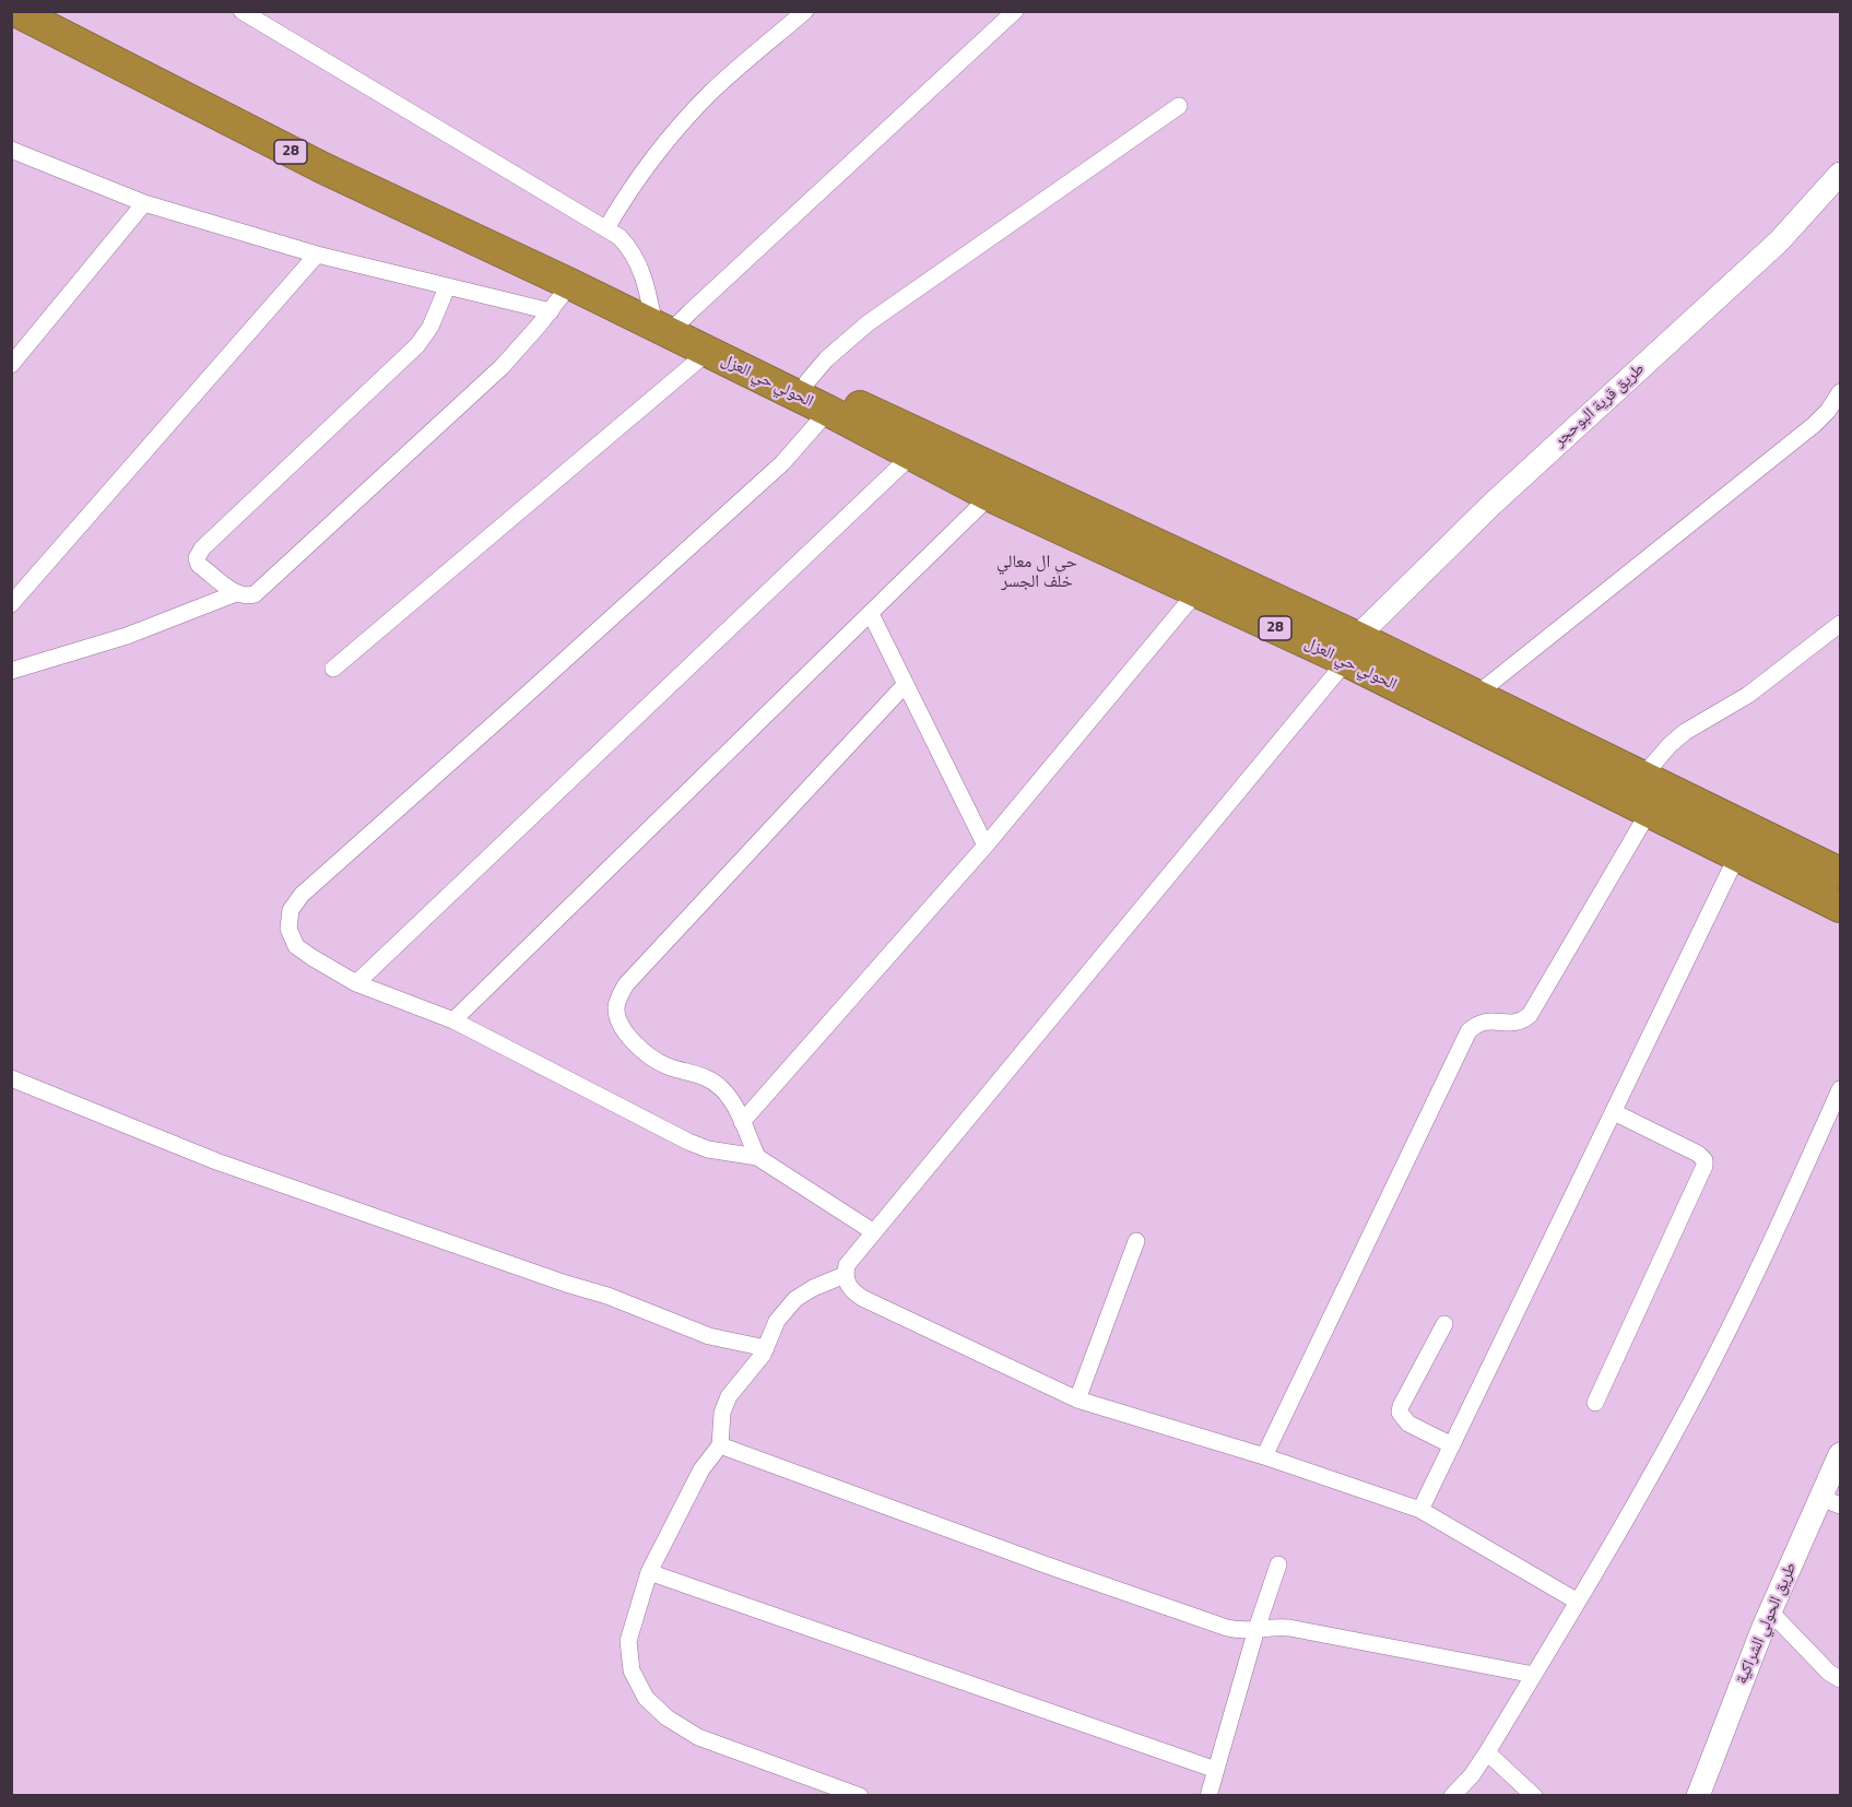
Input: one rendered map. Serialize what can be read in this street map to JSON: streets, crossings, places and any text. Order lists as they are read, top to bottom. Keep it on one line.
{"streets":{"highway":["28","الحولي حي العزل"],"street":["طريق قرية البوحجر","طريق الحولي الشراكية"]},"crossings":[["28","الحولي حي العزل"],["الحولي حي العزل","طريق قرية البوحجر"]],"districts":["حي ال معالي خلف الجسر"]}
